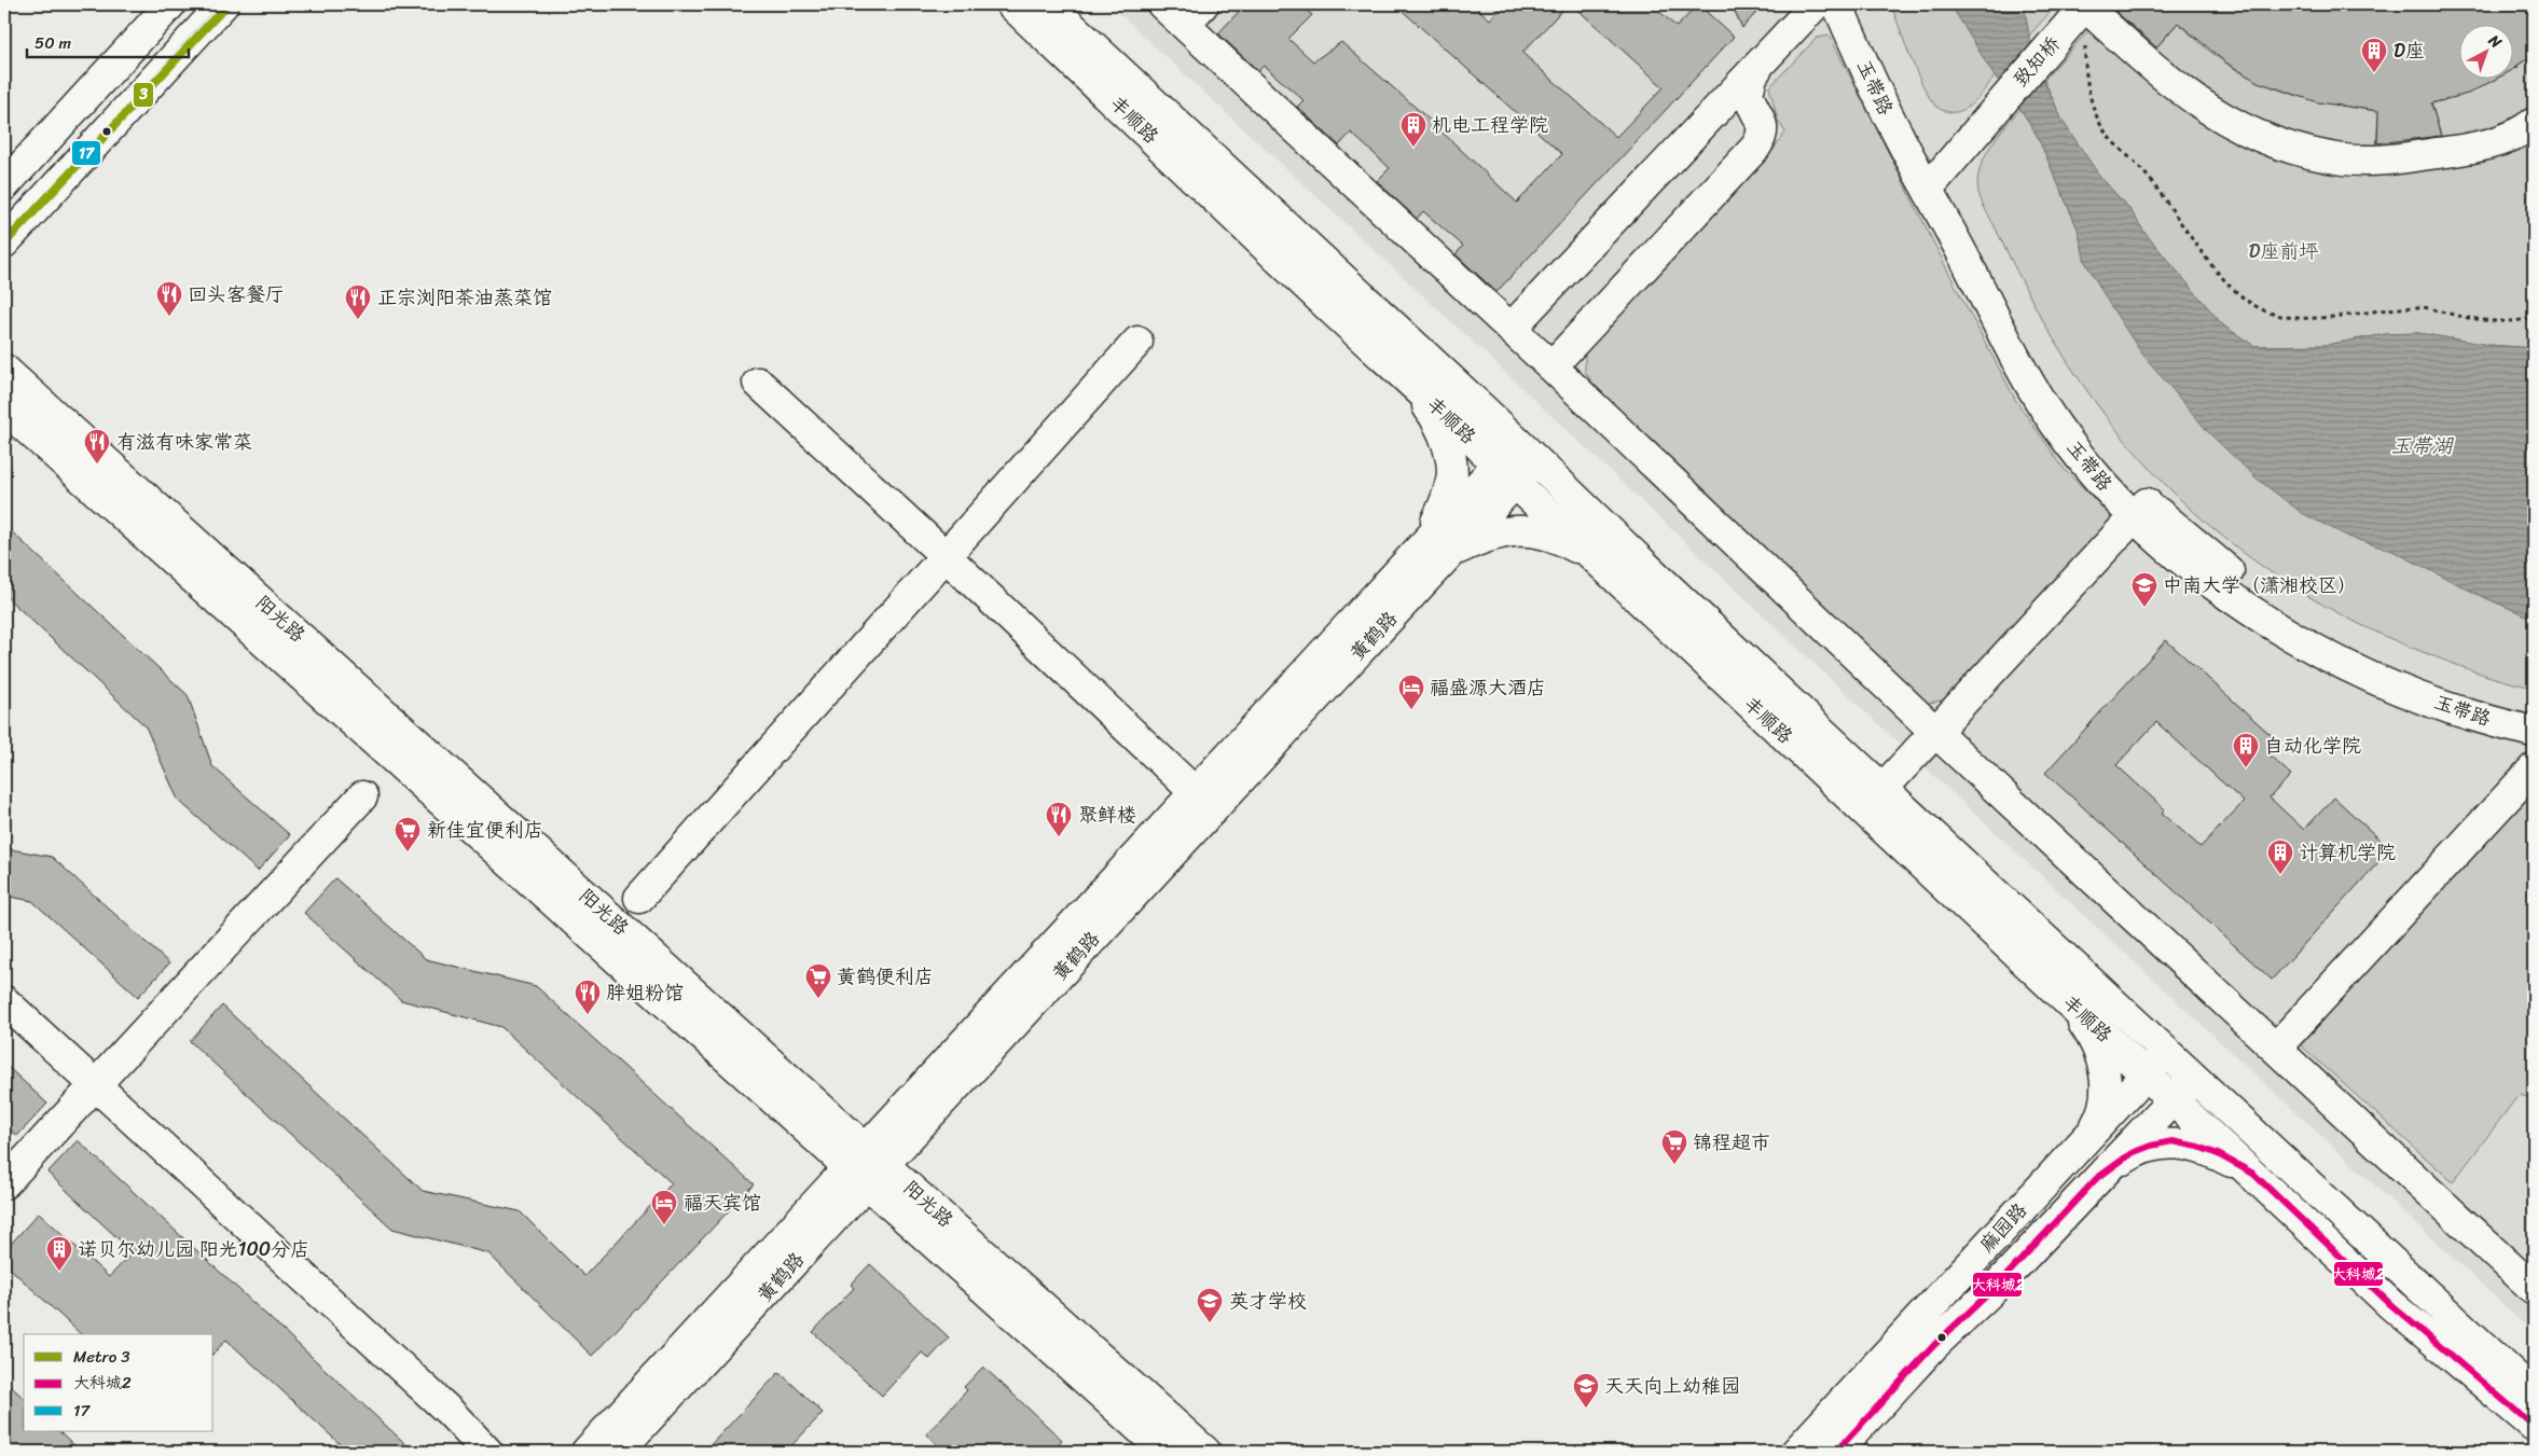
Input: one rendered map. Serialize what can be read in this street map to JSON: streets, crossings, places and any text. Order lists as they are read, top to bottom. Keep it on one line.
{"streets":{"street":["致知桥","玉带路","丰顺路","阳光路","黄鹤路","麻园路"]},"crossings":[["致知桥","玉带路"],["丰顺路","黄鹤路"],["丰顺路","麻园路"],["阳光路","黄鹤路"]],"water":["玉带湖"],"parks":["D座前坪"],"places":{"building":["D座","机电工程学院","自动化学院","计算机学院","诺贝尔幼儿园 阳光100分店"],"restaurant":["回头客餐厅","正宗浏阳茶油蒸菜馆","有滋有味家常菜","聚鲜楼","胖姐粉馆"],"school or university":["中南大学（潇湘校区）","英才学校","天天向上幼稚园"],"hotel":["福盛源大酒店","福天宾馆"],"supermarket":["新佳宜便利店","黄鹤便利店","锦程超市"]},"lines":["metro line 3","transit line 17","transit line 大科城2"],"legend":["Metro 3","大科城2","17"],"scale_bar":"50 m","north":"top right"}
